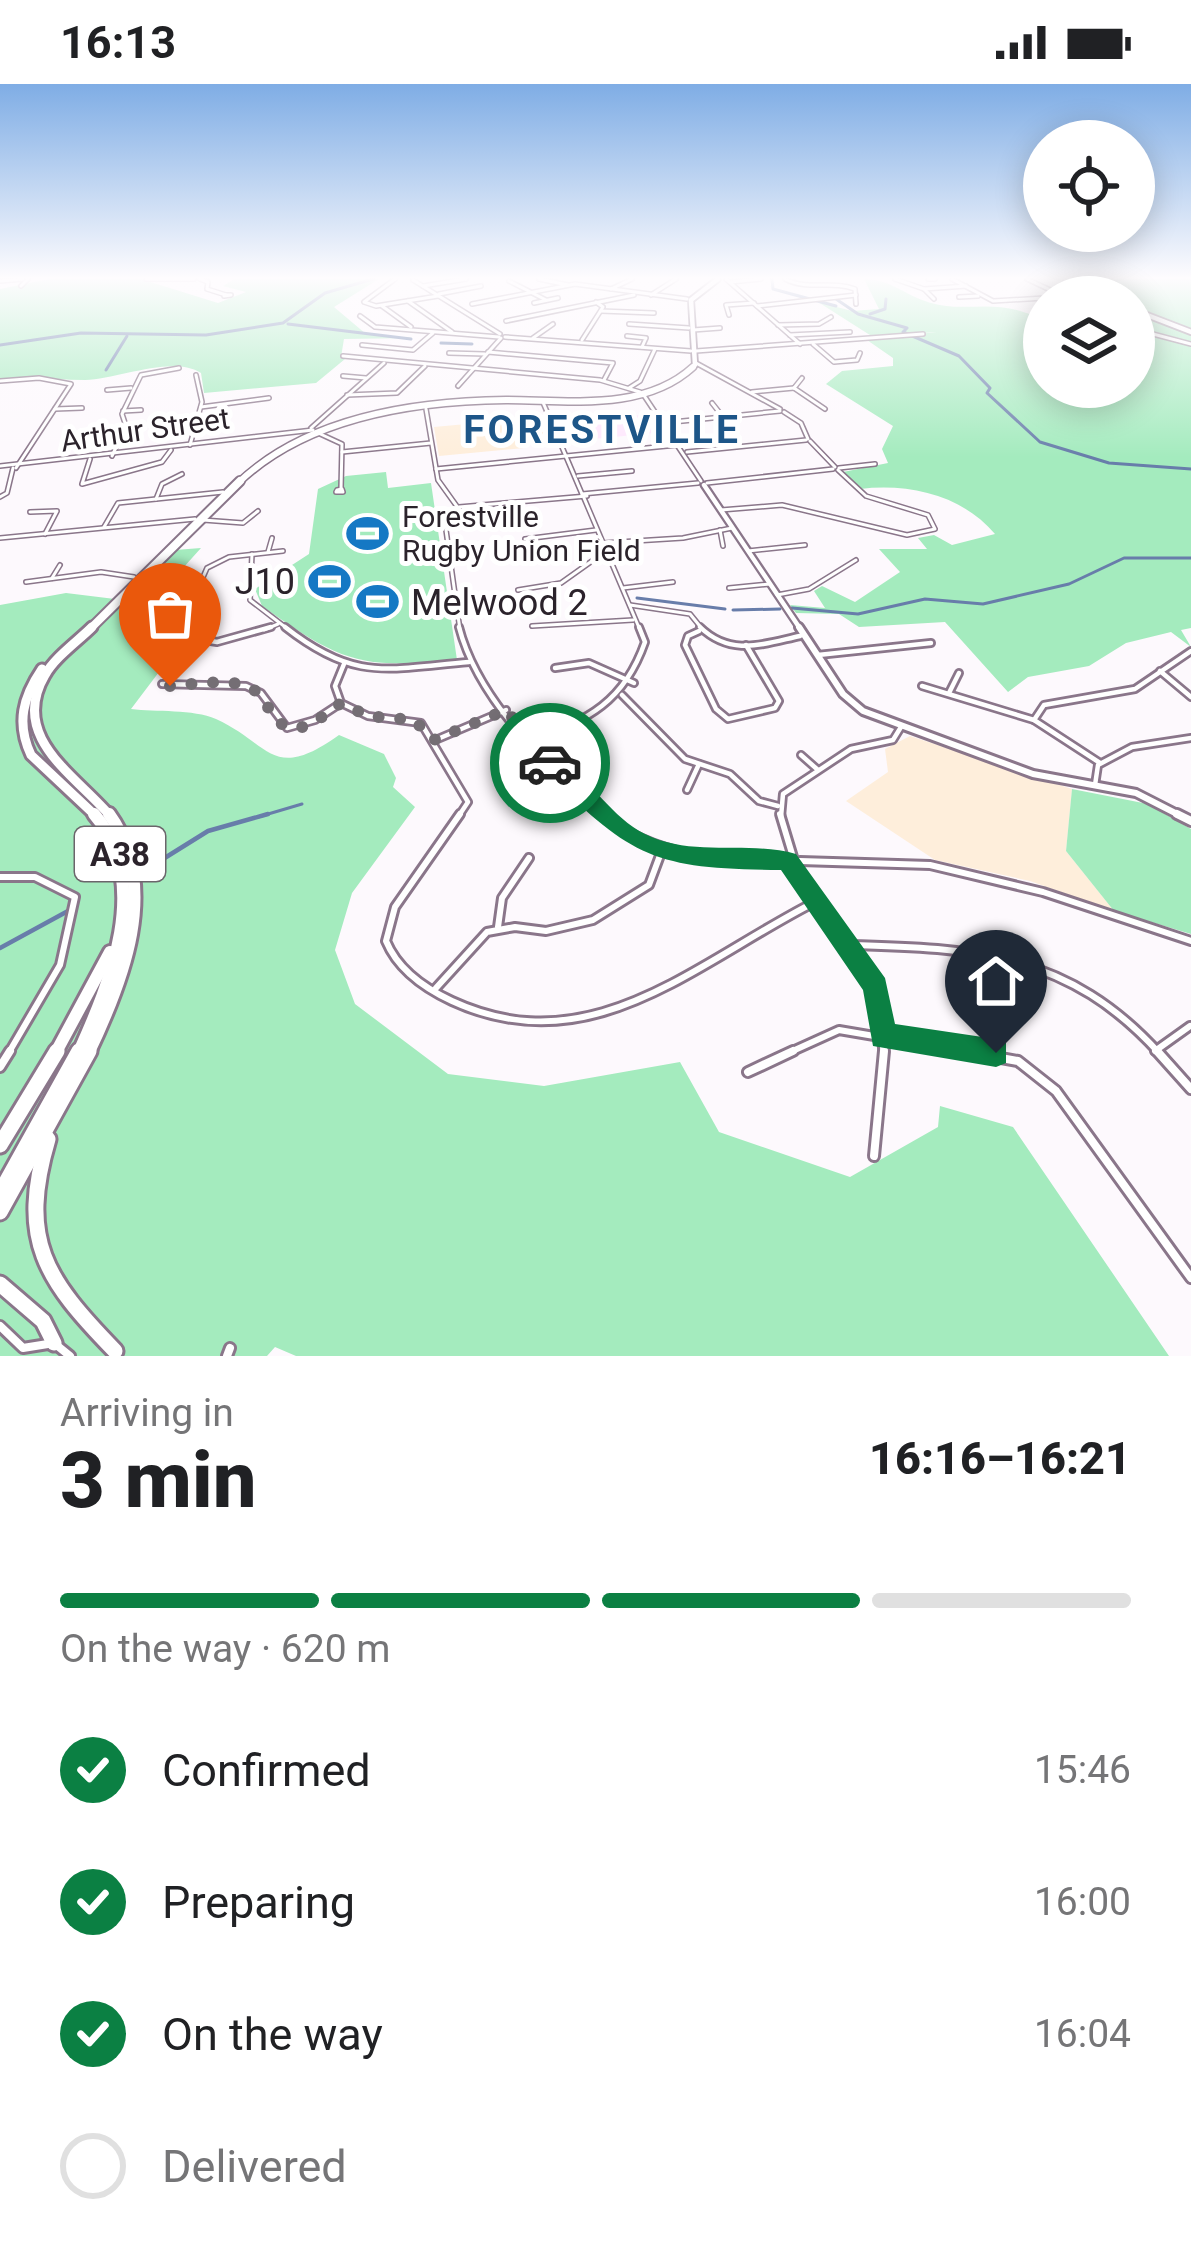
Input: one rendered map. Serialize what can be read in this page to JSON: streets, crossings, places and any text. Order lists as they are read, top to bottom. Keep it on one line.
{"streets":{"main road":["A38"],"street":["Arthur Street"]},"crossings":[["Arthur Street","A38"]],"districts":["FORESTVILLE"],"places":{"sports":["Forestville Rugby Union Field","J10","Melwood 2"]},"page":{"status":"16:13","heading":["3 min","Arriving in","16:16–16:21"],"bar":"On the way · 620 m","list":[["Confirmed","15:46"],["Preparing","16:00"],["On the way","16:04"],"Delivered"]}}
